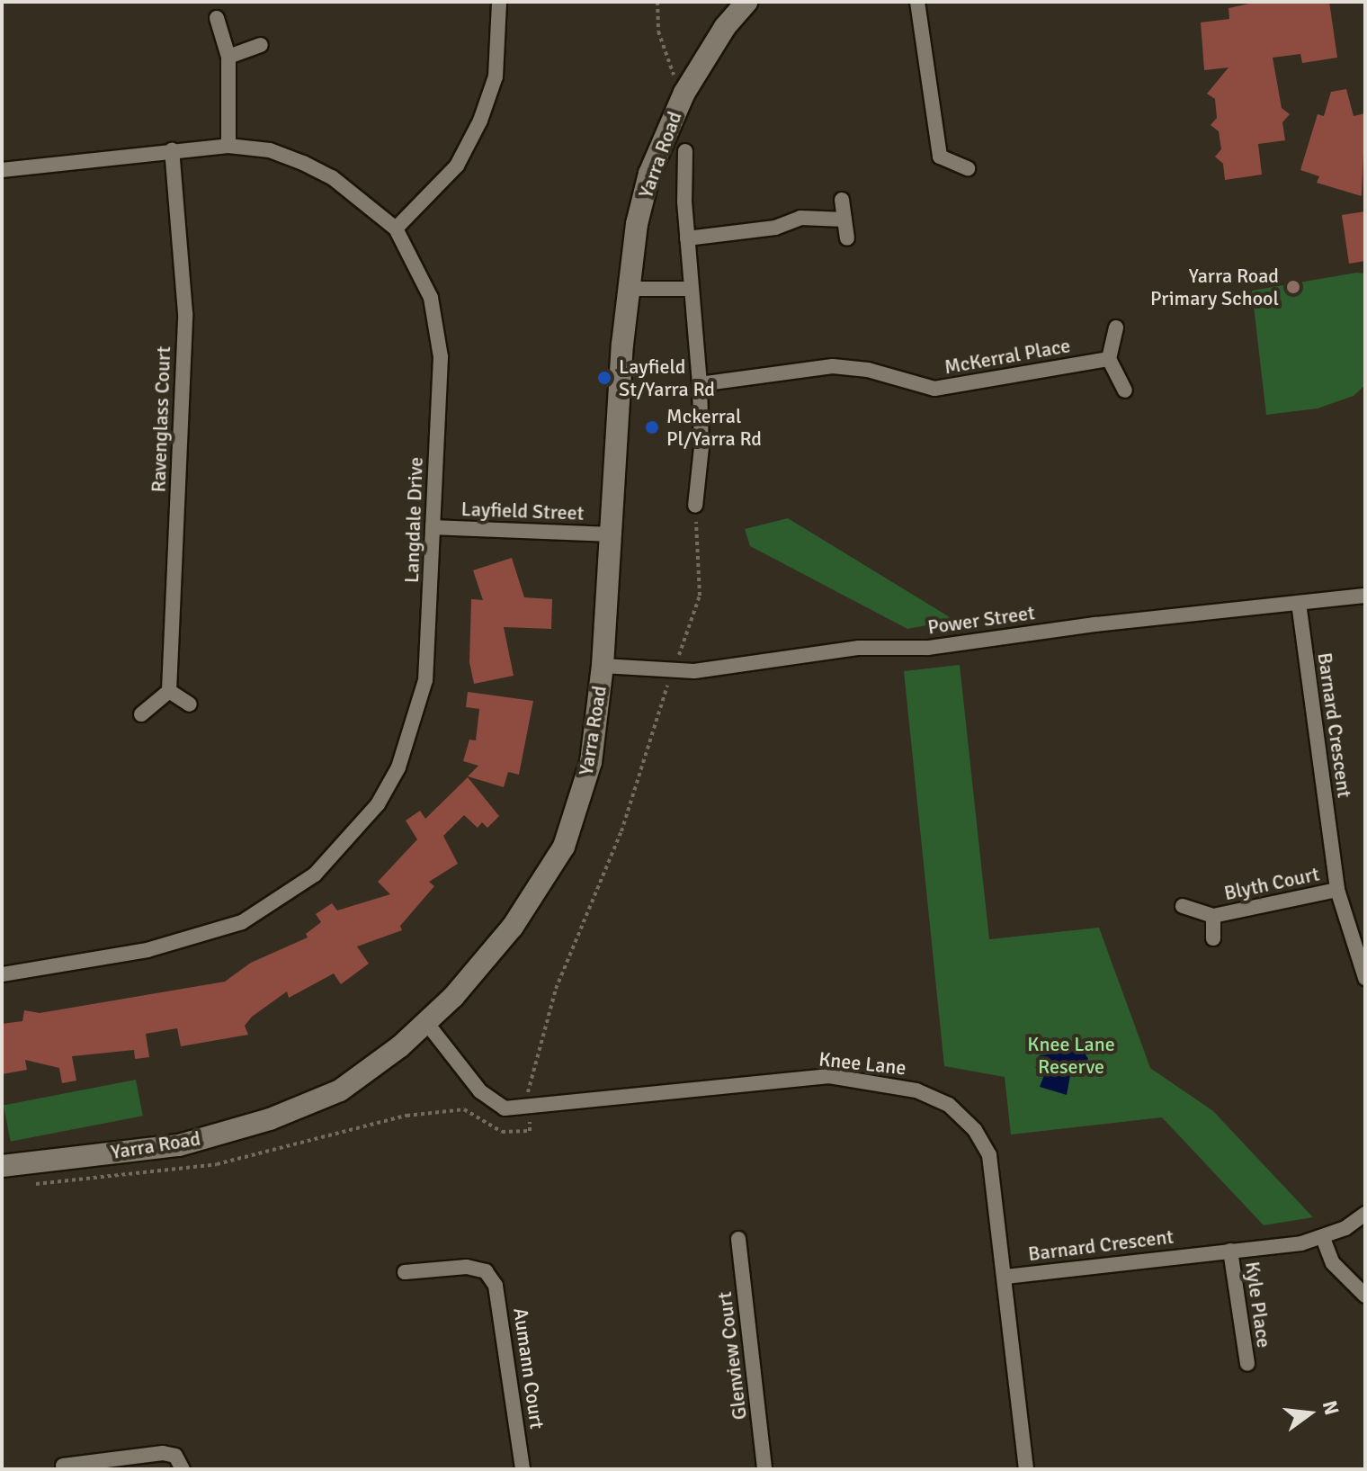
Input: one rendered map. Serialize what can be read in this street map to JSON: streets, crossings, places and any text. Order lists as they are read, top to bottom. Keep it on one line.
{"streets":{"main road":["Yarra Road"],"street":["McKerral Place","Ravenglass Court","Layfield Street","Langdale Drive","Power Street","Barnard Crescent","Blyth Court","Knee Lane","Kyle Place","Glenview Court","Aumann Court"]},"crossings":[["Yarra Road","Layfield Street"],["Yarra Road","Power Street"],["Yarra Road","Knee Lane"],["Ravenglass Court","Langdale Drive"],["Layfield Street","Langdale Drive"],["Power Street","Barnard Crescent"],["Barnard Crescent","Blyth Court"],["Barnard Crescent","Knee Lane"],["Barnard Crescent","Kyle Place"]],"parks":["Knee Lane Reserve"],"places":["Yarra Road Primary School","Layfield St/Yarra Rd","Mckerral Pl/Yarra Rd"],"north":"right"}
